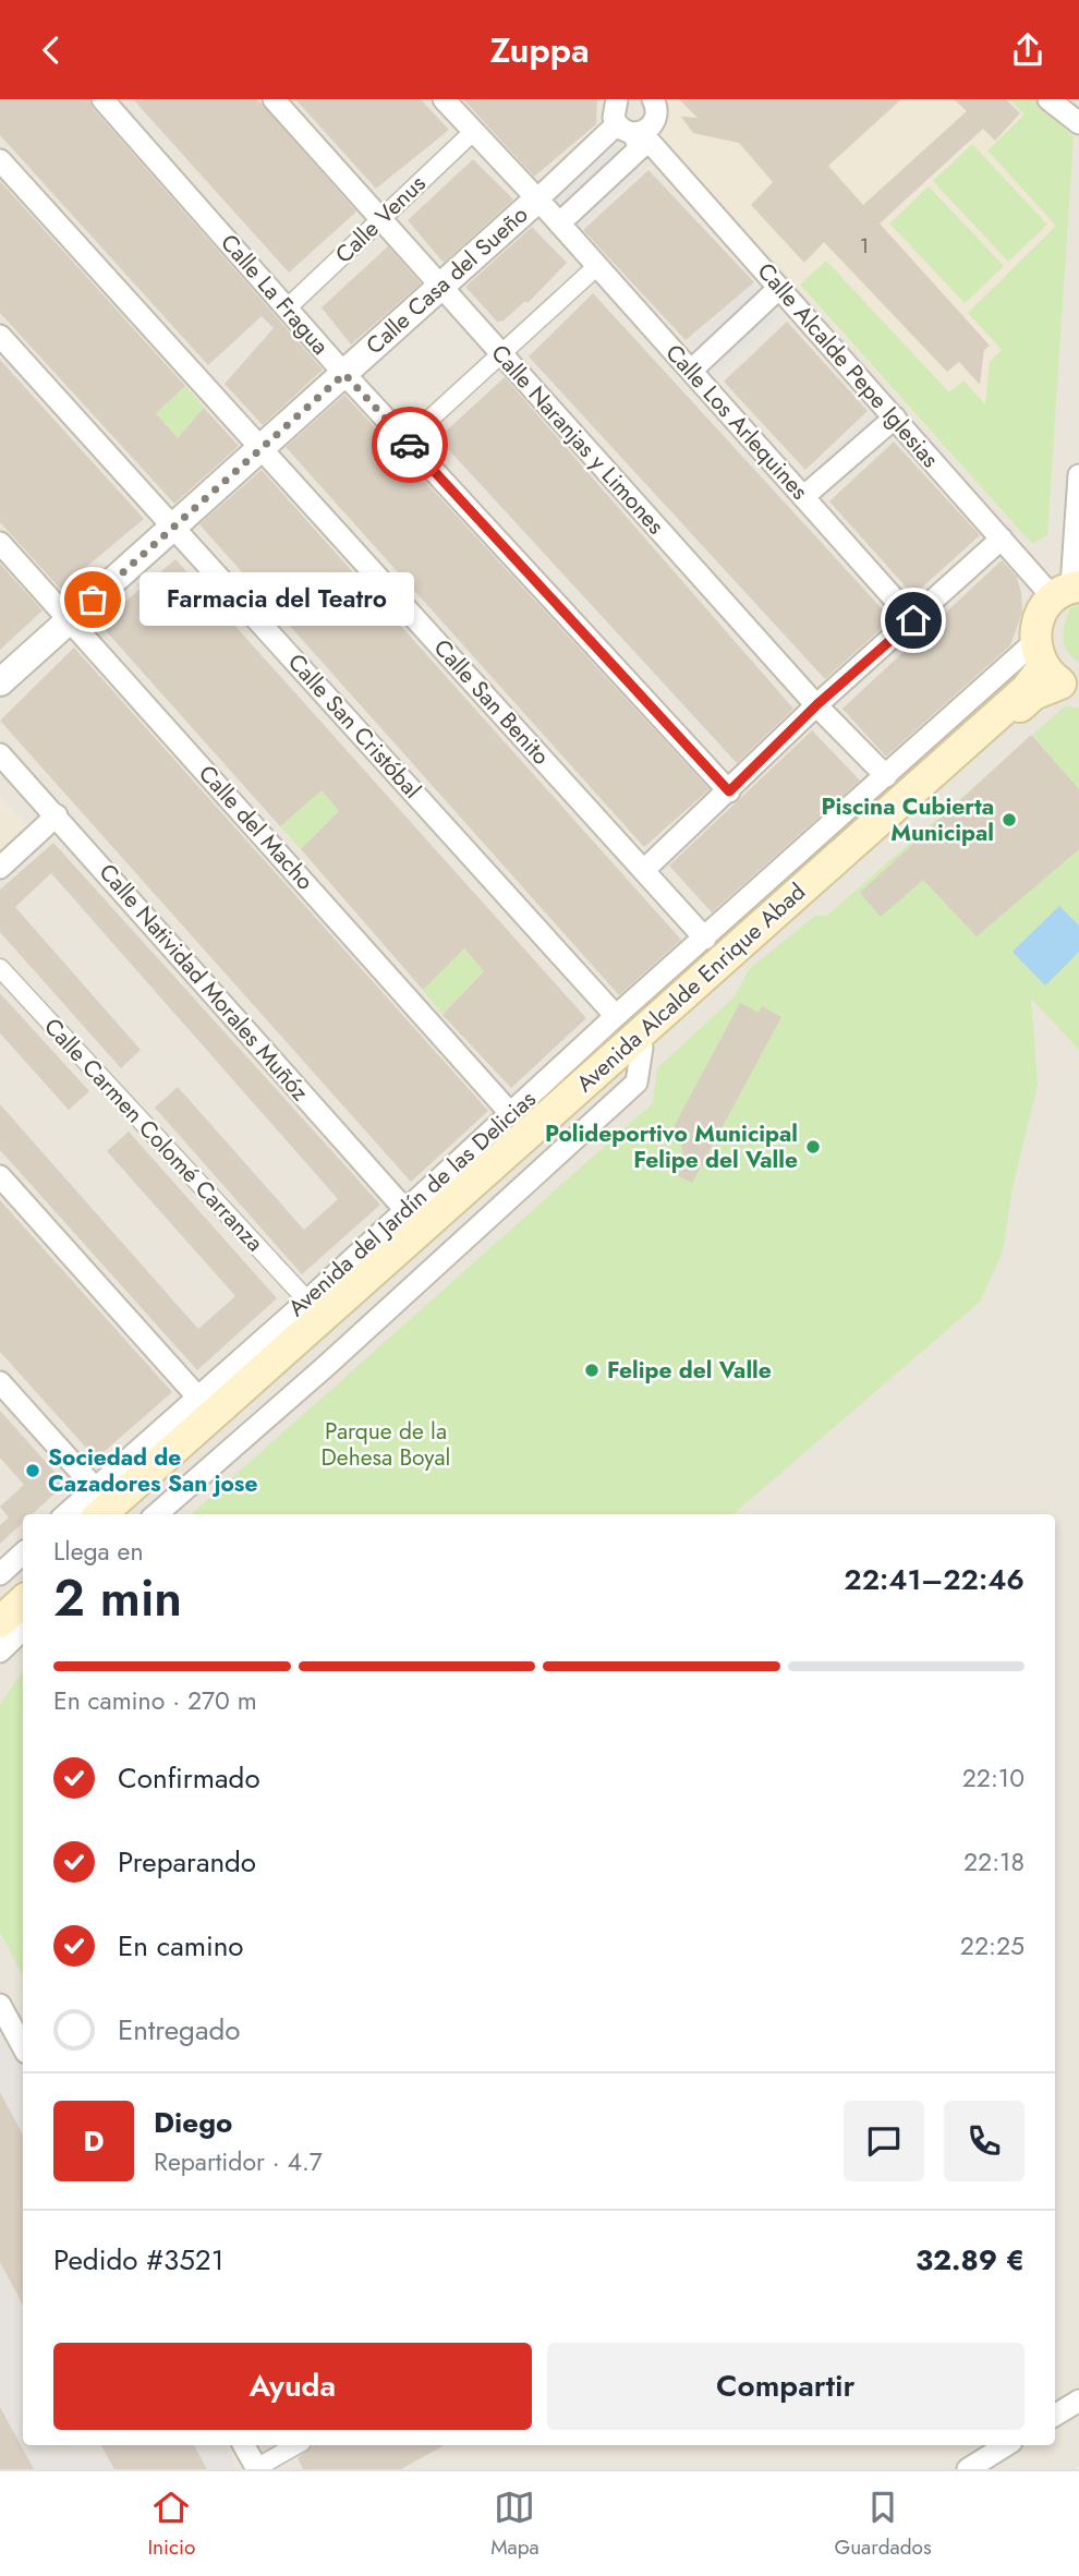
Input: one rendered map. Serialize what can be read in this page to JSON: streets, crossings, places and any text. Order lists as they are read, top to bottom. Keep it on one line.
{"streets":{"main road":["Avenida Alcalde Enrique Abad"],"street":["Calle Venus","Calle Casa del Sueño","Calle La Fragua","Calle Alcalde Pepe Iglesias","Calle Los Arlequines","Calle Naranjas y Limones","Calle San Benito","Calle San Cristóbal","Calle del Macho","Calle Natividad Morales Muñóz","Calle Carmen Colomé Carranza","Avenida del Jardín de las Delicias"]},"crossings":[["Calle Venus","Calle La Fragua"],["Calle Venus","Calle Los Arlequines"],["Calle Venus","Calle Naranjas y Limones"],["Calle Casa del Sueño","Calle La Fragua"],["Calle Casa del Sueño","Calle Alcalde Pepe Iglesias"],["Calle Casa del Sueño","Calle Los Arlequines"],["Calle Casa del Sueño","Calle Naranjas y Limones"],["Calle Casa del Sueño","Calle San Benito"],["Calle Casa del Sueño","Calle San Cristóbal"],["Calle Casa del Sueño","Calle del Macho"],["Calle Naranjas y Limones","Avenida del Jardín de las Delicias"],["Calle San Benito","Avenida del Jardín de las Delicias"],["Calle San Cristóbal","Avenida del Jardín de las Delicias"],["Calle del Macho","Avenida del Jardín de las Delicias"],["Calle Natividad Morales Muñóz","Avenida del Jardín de las Delicias"],["Avenida Alcalde Enrique Abad","Avenida del Jardín de las Delicias"],["Calle Carmen Colomé Carranza","Avenida del Jardín de las Delicias"]],"parks":["Parque de la Dehesa Boyal"],"places":["Farmacia del Teatro","Piscina Cubierta Municipal","Polideportivo Municipal Felipe del Valle","Felipe del Valle","Sociedad de Cazadores San jose"],"house_numbers":["1"],"page":{"header":"Zuppa","bubble":"Farmacia del Teatro","heading":["2 min","Llega en","22:41–22:46"],"panel":["Diego","Repartidor · 4.7","Pedido #3521","32.89 €"],"bar":"En camino · 270 m","list":[["Confirmado","22:10"],["Preparando","22:18"],["En camino","22:25"],"Entregado"],"round":"D","buttons":["Ayuda","Compartir"],"tabs":["Inicio","Mapa","Guardados"]}}
